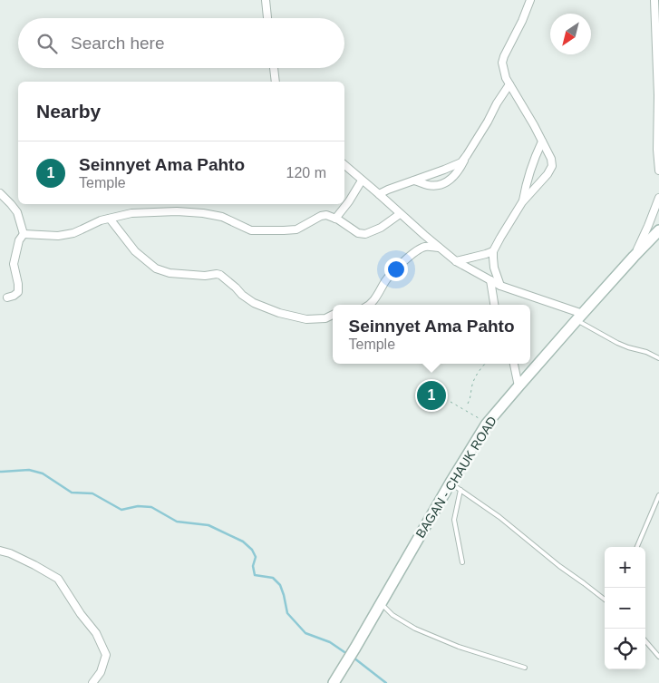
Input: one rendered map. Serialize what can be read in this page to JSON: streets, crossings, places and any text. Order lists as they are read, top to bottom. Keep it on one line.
{"streets":{"main road":["BAGAN - CHAUK ROAD"]},"north":"bottom left","page":{"search":"Search here","heading":"Nearby","list":[{"mark":"1","name":"Seinnyet Ama Pahto","note":"Temple","value":"120 m"}],"popup":["Seinnyet Ama Pahto","Temple"],"pins":"1","map_buttons":["+","−"]}}
